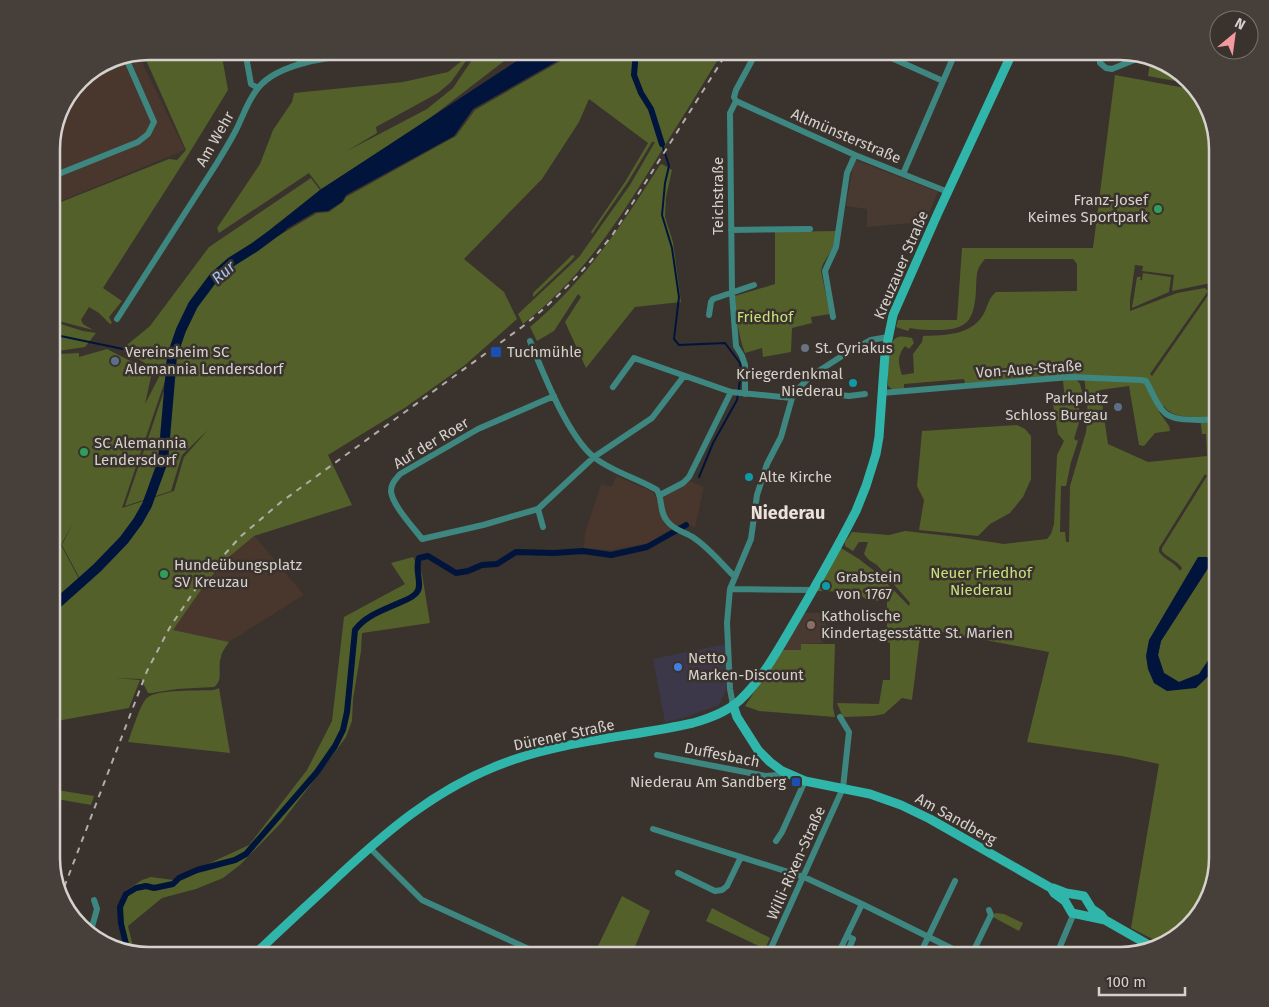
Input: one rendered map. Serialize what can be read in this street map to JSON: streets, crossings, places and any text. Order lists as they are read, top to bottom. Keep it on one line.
{"streets":{"main road":["Kreuzauer Straße","Dürener Straße","Am Sandberg"],"street":["Altmünsterstraße","Am Wehr","Teichstraße","Von-Aue-Straße","Auf der Roer","Duffesbach","Willi-Rixen-Straße"]},"crossings":[["Altmünsterstraße","Teichstraße"],["Altmünsterstraße","Kreuzauer Straße"],["Kreuzauer Straße","Von-Aue-Straße"],["Kreuzauer Straße","Dürener Straße"],["Kreuzauer Straße","Am Sandberg"],["Dürener Straße","Am Sandberg"],["Duffesbach","Am Sandberg"],["Am Sandberg","Willi-Rixen-Straße"]],"districts":["Niederau"],"water":["Rur"],"parks":["Friedhof","Neuer Friedhof Niederau"],"places":{"other":["Franz-Josef Keimes Sportpark","St. Cyriakus","Vereinsheim SC Alemannia Lendersdorf","Kriegerdenkmal Niederau","Parkplatz Schloss Burgau","SC Alemannia Lendersdorf","Alte Kirche","Hundeübungsplatz SV Kreuzau","Grabstein von 1767","Katholische Kindertagesstätte St. Marien","Netto Marken-Discount"],"transit":["Tuchmühle","Niederau Am Sandberg"]},"scale_bar":"100 m","north":"top right"}
